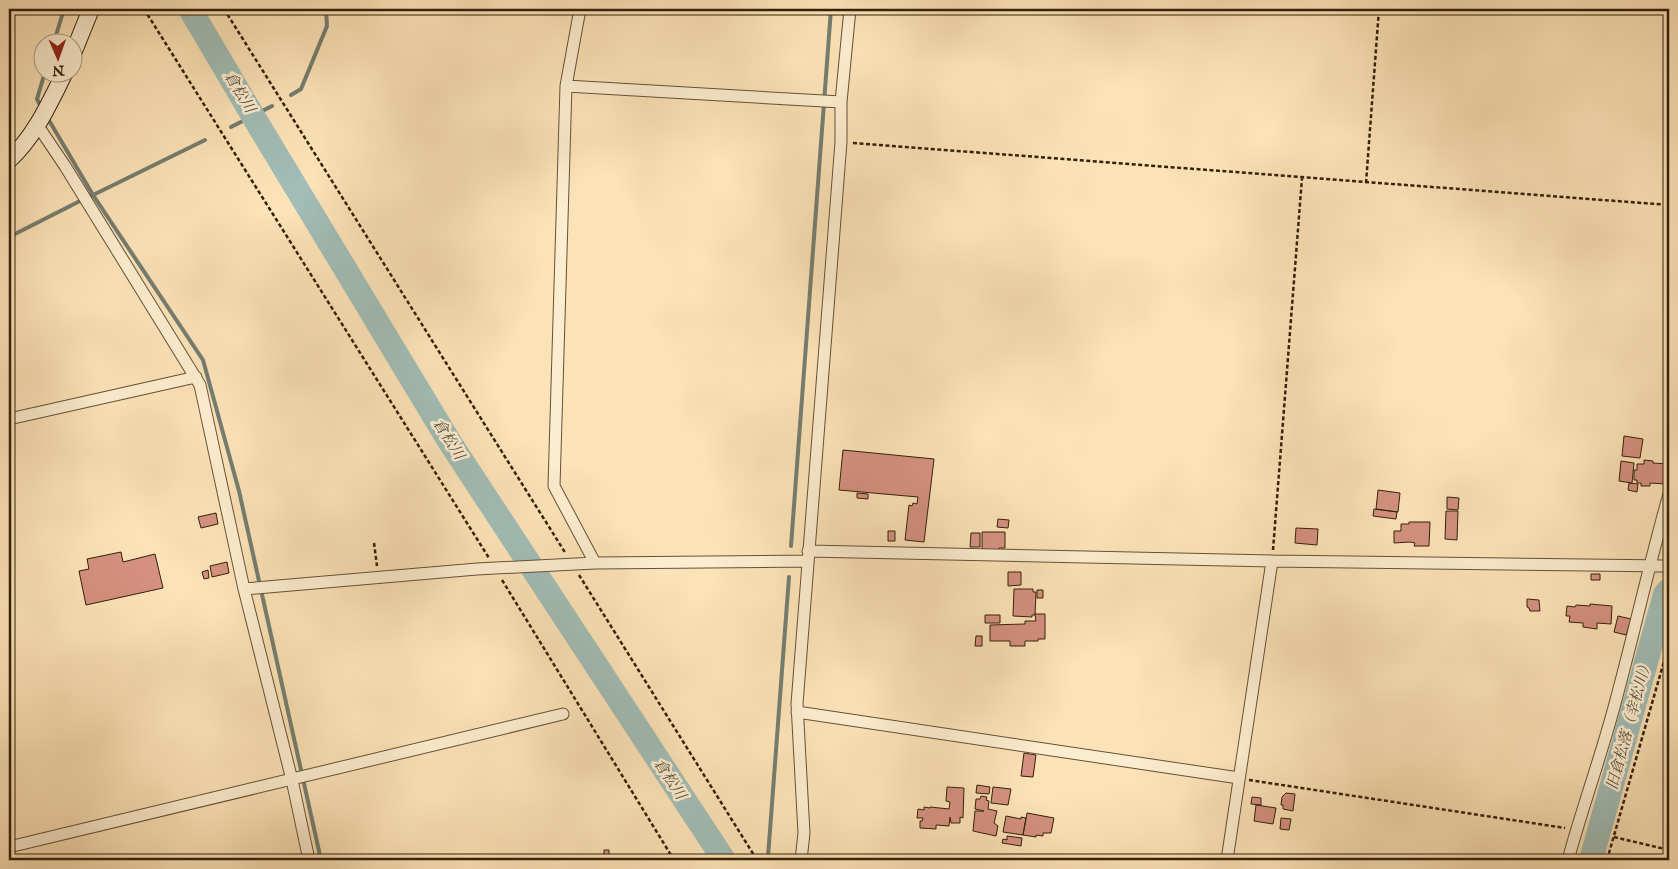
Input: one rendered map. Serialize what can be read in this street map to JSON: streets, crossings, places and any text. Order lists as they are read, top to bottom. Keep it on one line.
{"water":["倉松川","旧倉松落（幸松川）"],"north":"bottom"}
